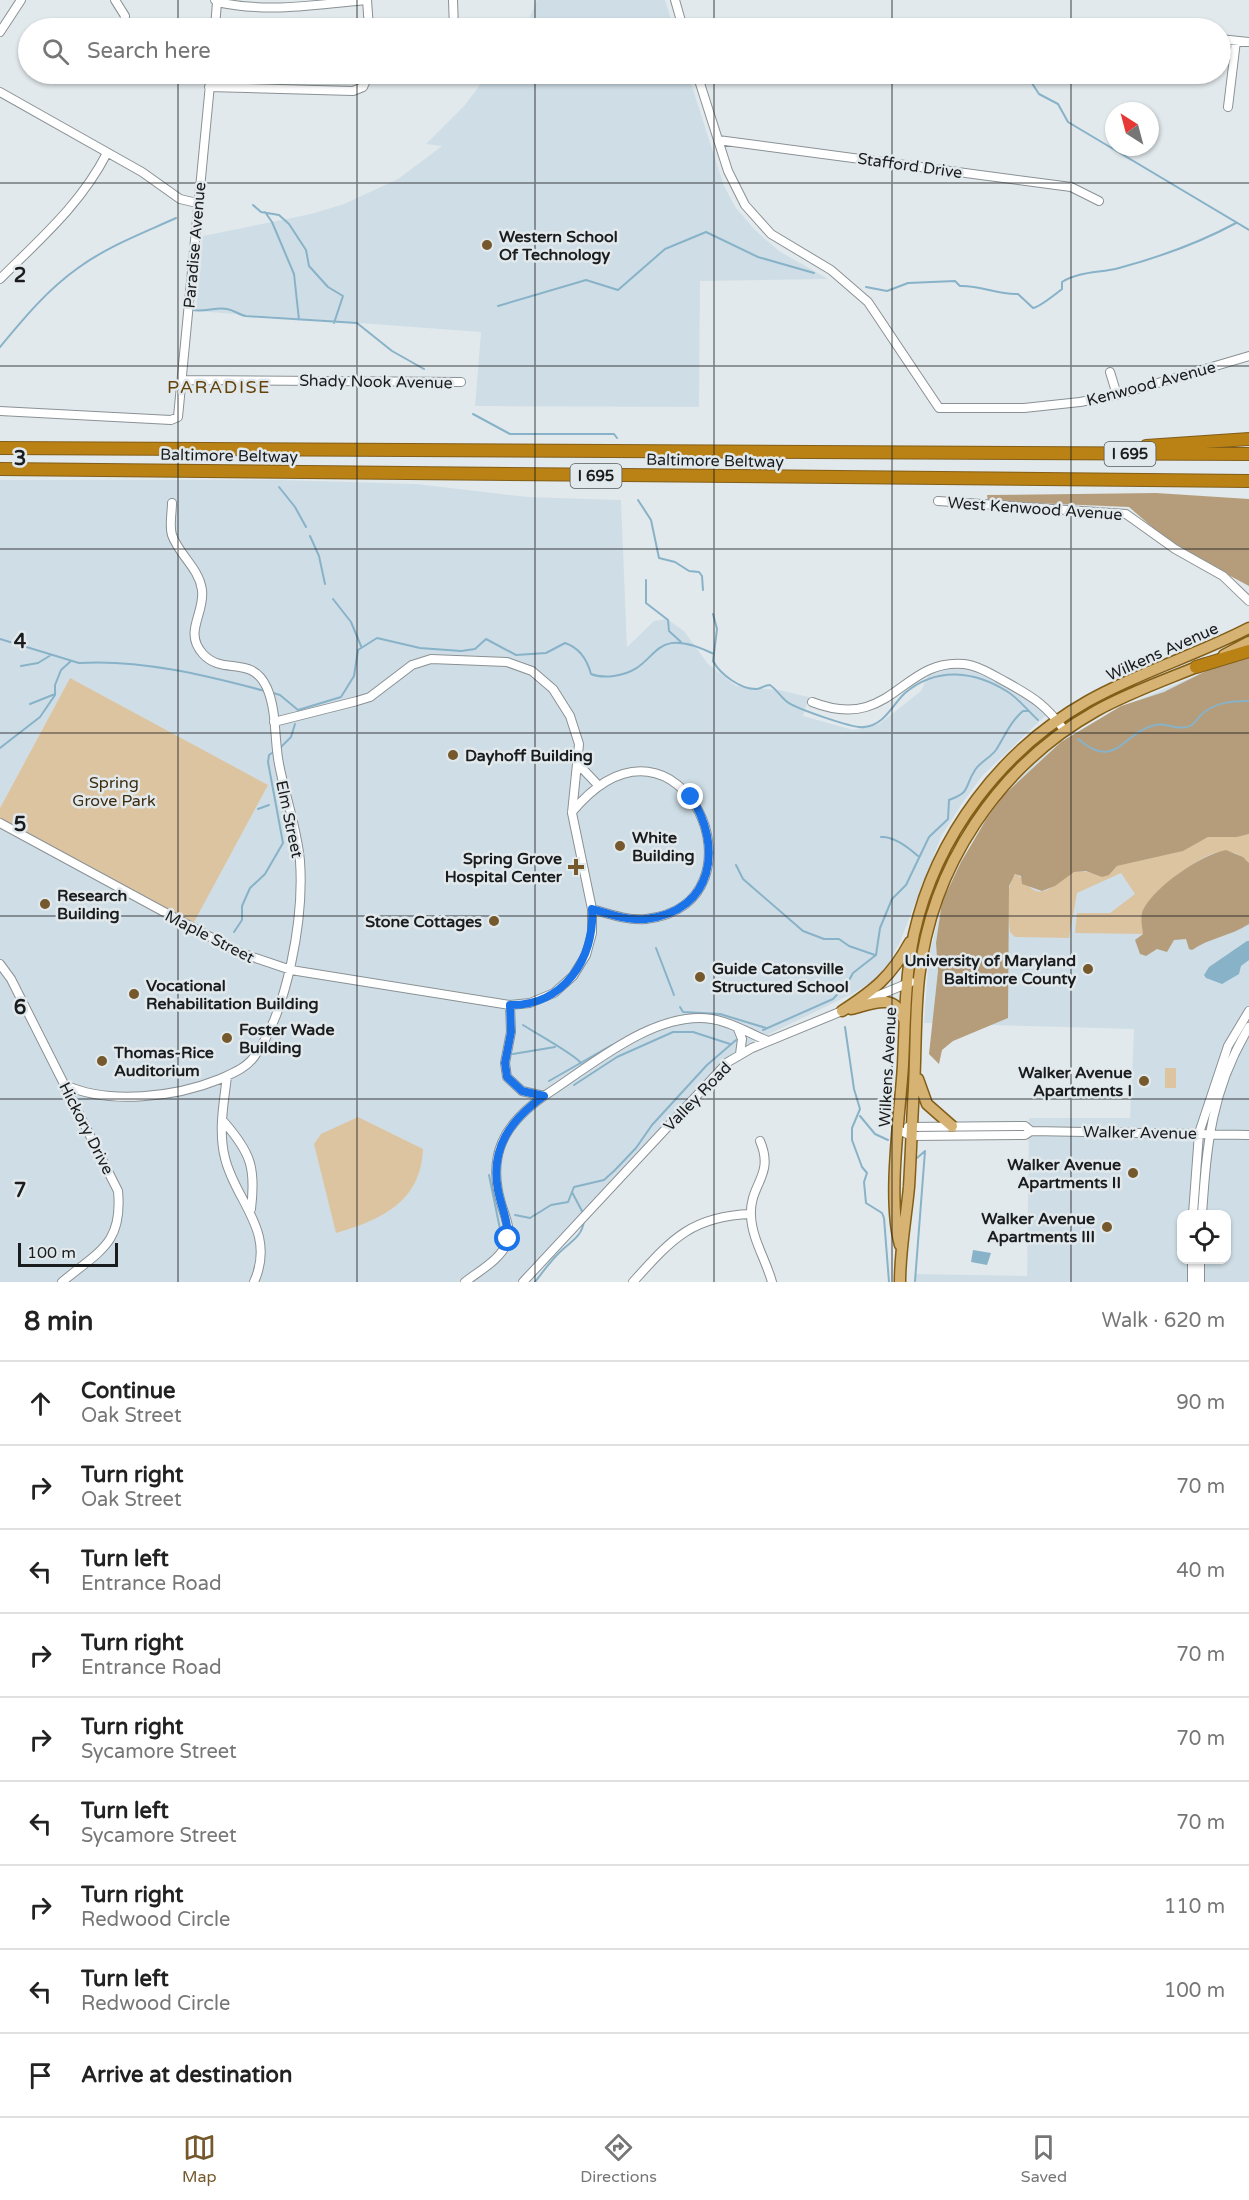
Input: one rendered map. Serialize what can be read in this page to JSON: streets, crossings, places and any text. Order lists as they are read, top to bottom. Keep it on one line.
{"streets":{"highway":["I 695","Baltimore Beltway"],"main road":["Wilkens Avenue"],"street":["Stafford Drive","Paradise Avenue","Shady Nook Avenue","Kenwood Avenue","West Kenwood Avenue","Elm Street","Maple Street","Valley Road","Hickory Drive","Walker Avenue"]},"crossings":[["Stafford Drive","Kenwood Avenue"],["Paradise Avenue","Shady Nook Avenue"],["Wilkens Avenue","Valley Road"],["Wilkens Avenue","Walker Avenue"],["Elm Street","Maple Street"],["Elm Street","Hickory Drive"]],"districts":["PARADISE"],"parks":["Spring Grove Park"],"places":{"other":["Western School Of Technology","Dayhoff Building","White Building","Research Building","Stone Cottages","University of Maryland Baltimore County","Guide Catonsville Structured School","Vocational Rehabilitation Building","Foster Wade Building","Thomas-Rice Auditorium","Walker Avenue Apartments I","Walker Avenue Apartments II","Walker Avenue Apartments III"],"health":["Spring Grove Hospital Center"]},"scale_bar":"100 m","north":"top left","page":{"search":"Search here","scale":"100 m","heading":["8 min","Walk · 620 m"],"list":[["Continue","Oak Street","90 m"],["Turn right","Oak Street","70 m"],["Turn left","Entrance Road","40 m"],["Turn right","Entrance Road","70 m"],["Turn right","Sycamore Street","70 m"],["Turn left","Sycamore Street","70 m"],["Turn right","Redwood Circle","110 m"],["Turn left","Redwood Circle","100 m"],"Arrive at destination"],"nav":["Map","Directions","Saved"]},"grid":{"rows":["2","3","4","5","6","7"]}}
